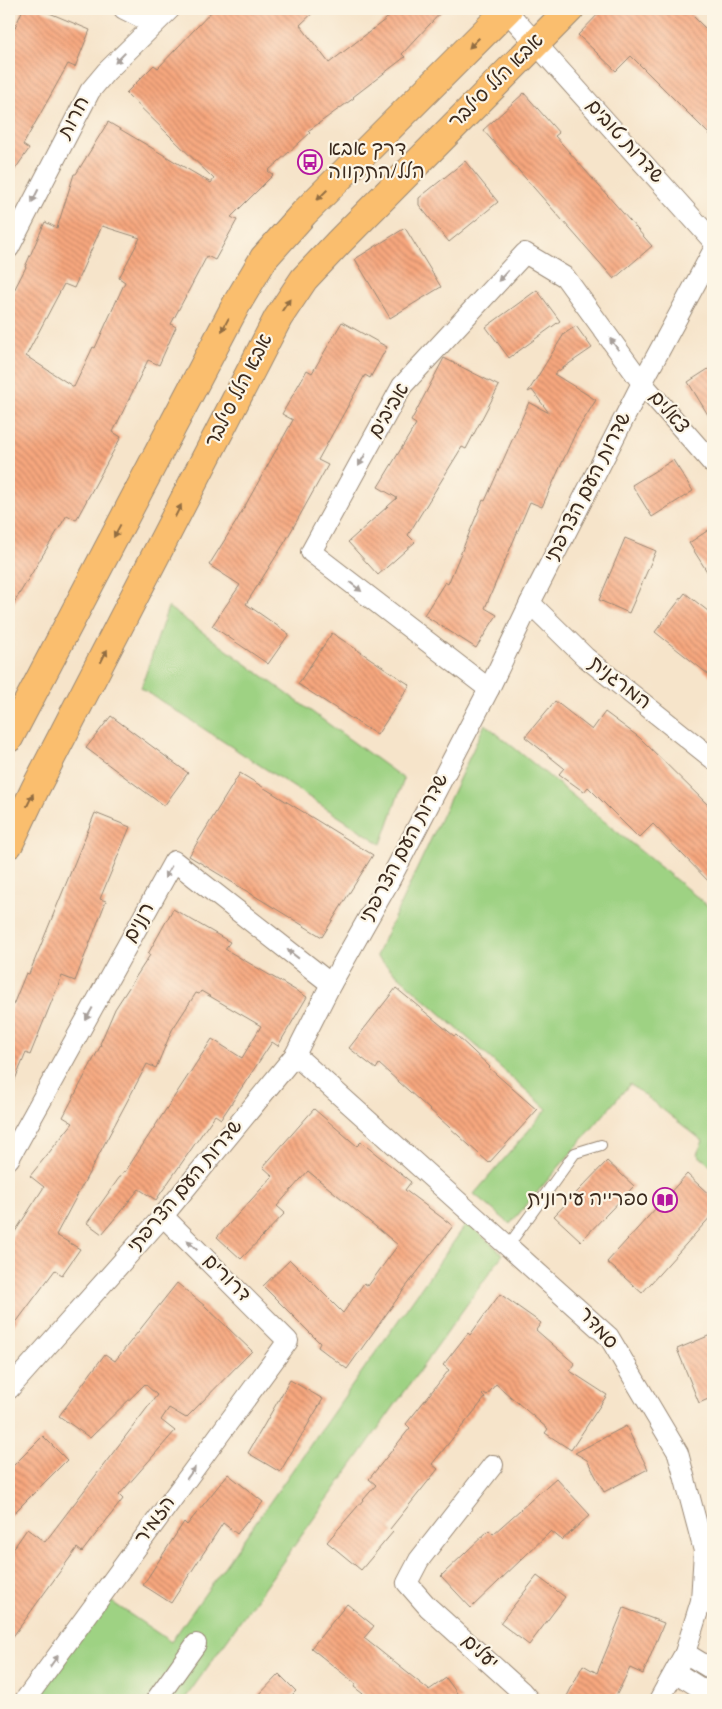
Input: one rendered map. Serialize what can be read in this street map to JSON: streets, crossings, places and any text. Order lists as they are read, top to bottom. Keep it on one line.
{"streets":{"main road":["אבא הלל סילבר"],"street":["חרות","שדרות טובים","אביבים","צאלים","שדרות העם הצרפתי","המרגנית","רננים","דרורים","סמדר","הזמיר","יעלים"]},"crossings":[["אבא הלל סילבר","שדרות טובים"],["אביבים","צאלים"],["אביבים","שדרות העם הצרפתי"],["צאלים","שדרות העם הצרפתי"],["שדרות העם הצרפתי","המרגנית"],["שדרות העם הצרפתי","רננים"],["שדרות העם הצרפתי","דרורים"],["שדרות העם הצרפתי","סמדר"],["דרורים","הזמיר"]],"one_way":["חרות","דרורים","הזמיר"],"places":{"bus stop":["דרך אבא הלל/התקווה"],"library":["ספרייה עירונית"]}}
